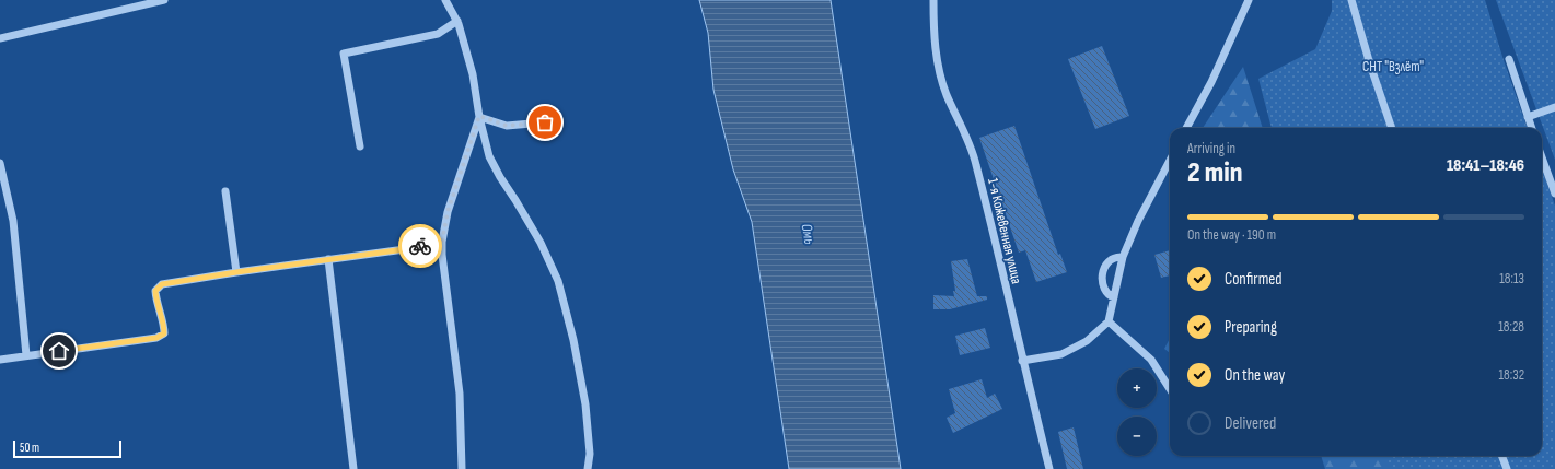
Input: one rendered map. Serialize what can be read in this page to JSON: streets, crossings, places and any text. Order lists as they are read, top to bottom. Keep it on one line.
{"streets":{"street":["1-я Кожевенная улица"]},"water":["Омь"],"parks":["СНТ \"Взлёт\""],"scale_bar":"50 m","page":{"heading":["2 min","Arriving in","18:41–18:46"],"bar":"On the way · 190 m","list":[["Confirmed","18:13"],["Preparing","18:28"],["On the way","18:32"],"Delivered"],"map_buttons":["+","−"],"scale":"50 m"}}
